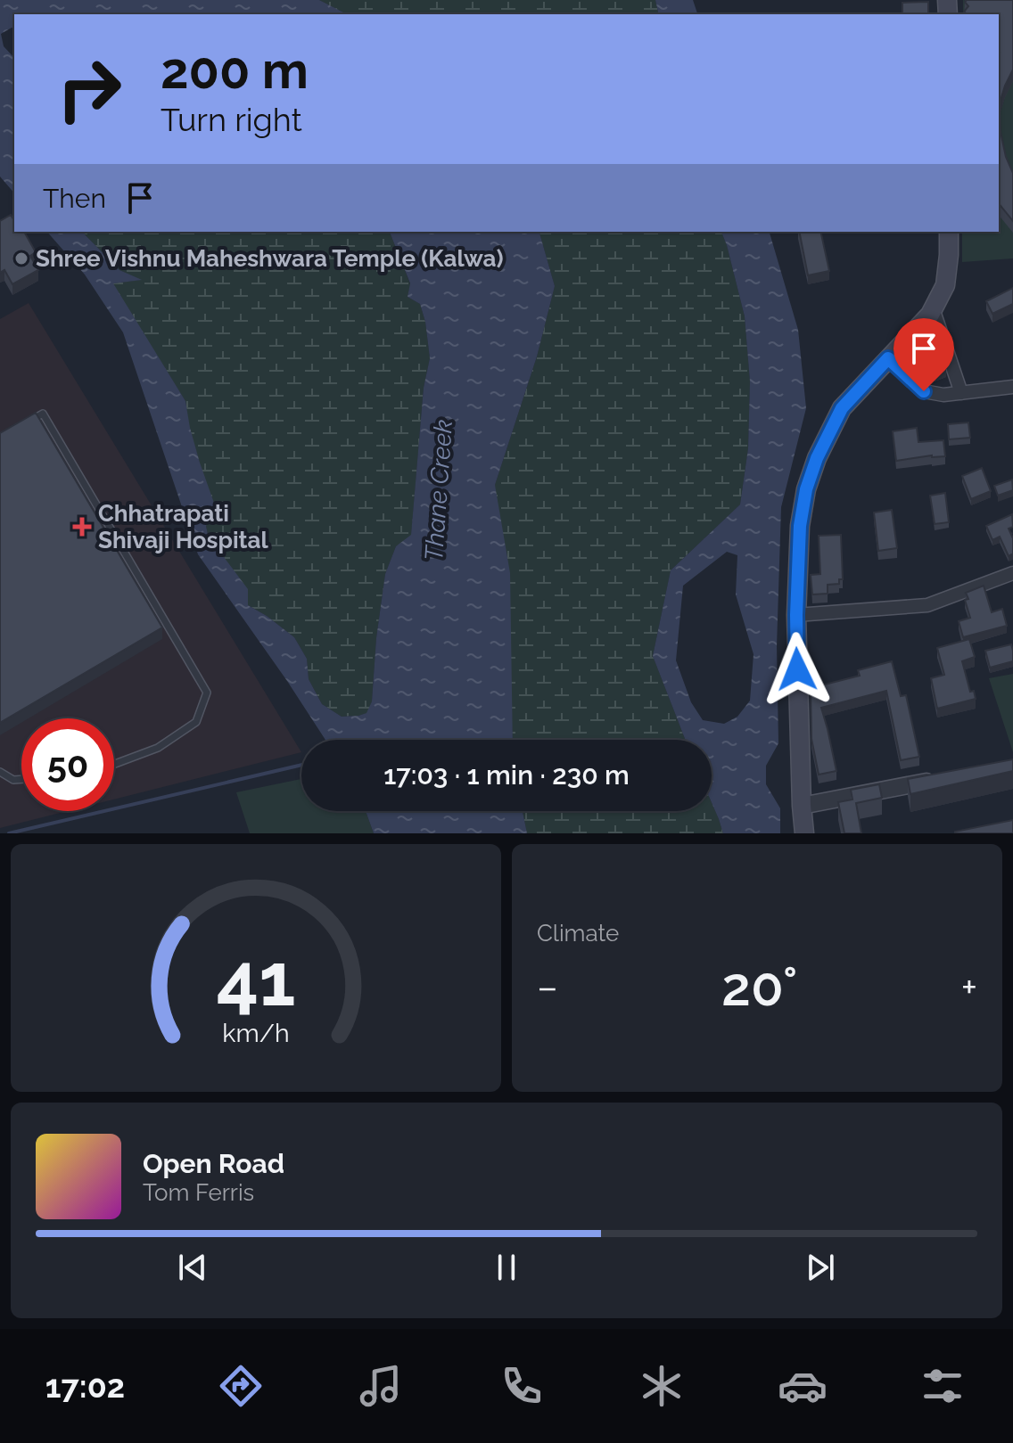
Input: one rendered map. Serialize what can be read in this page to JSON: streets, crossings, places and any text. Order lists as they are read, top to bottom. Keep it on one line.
{"water":["Thane Creek"],"places":{"other":["Shree Vishnu Maheshwara Temple (Kalwa)"],"health":["Chhatrapati Shivaji Hospital"]},"page":{"turn":["200 m","Turn right"],"then":"Then","limit":"50","trip":"17:03 · 1 min · 230 m","tile":"Climate","heat":["−","20°","+"],"song":["Open Road","Tom Ferris"],"tabs":"17:02","gauge":["41","km/h"]}}
